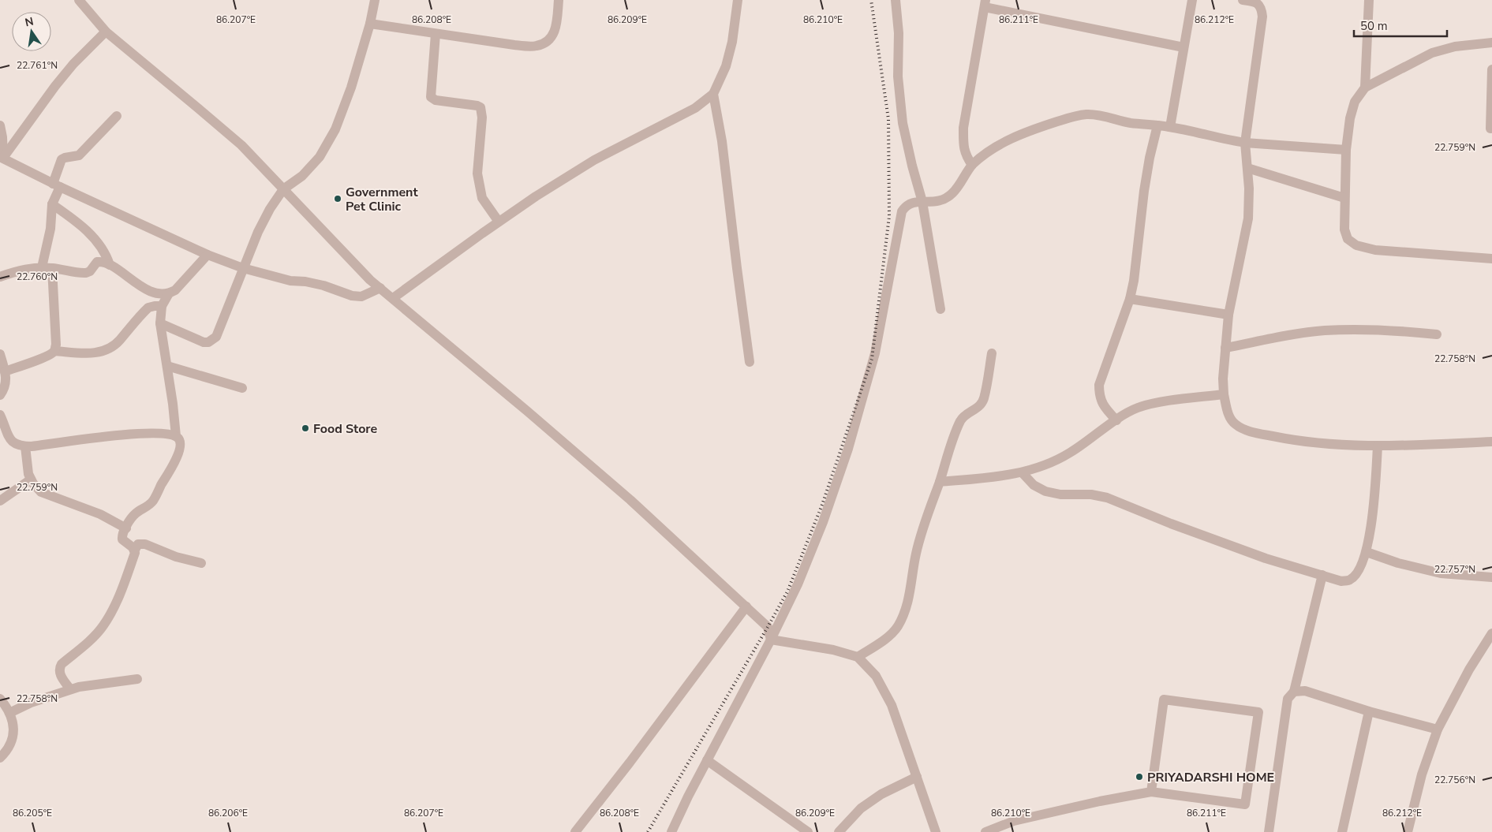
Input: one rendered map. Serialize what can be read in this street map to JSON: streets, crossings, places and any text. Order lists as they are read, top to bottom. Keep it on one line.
{"places":["Government Pet Clinic","Food Store","PRIYADARSHI HOME"],"scale_bar":"50 m","north":"top","coordinates":["86.207°E","86.208°E","86.209°E","86.210°E","86.211°E","86.212°E","22.761°N","22.759°N","22.760°N","22.758°N","22.757°N","22.756°N","86.205°E","86.206°E"]}
